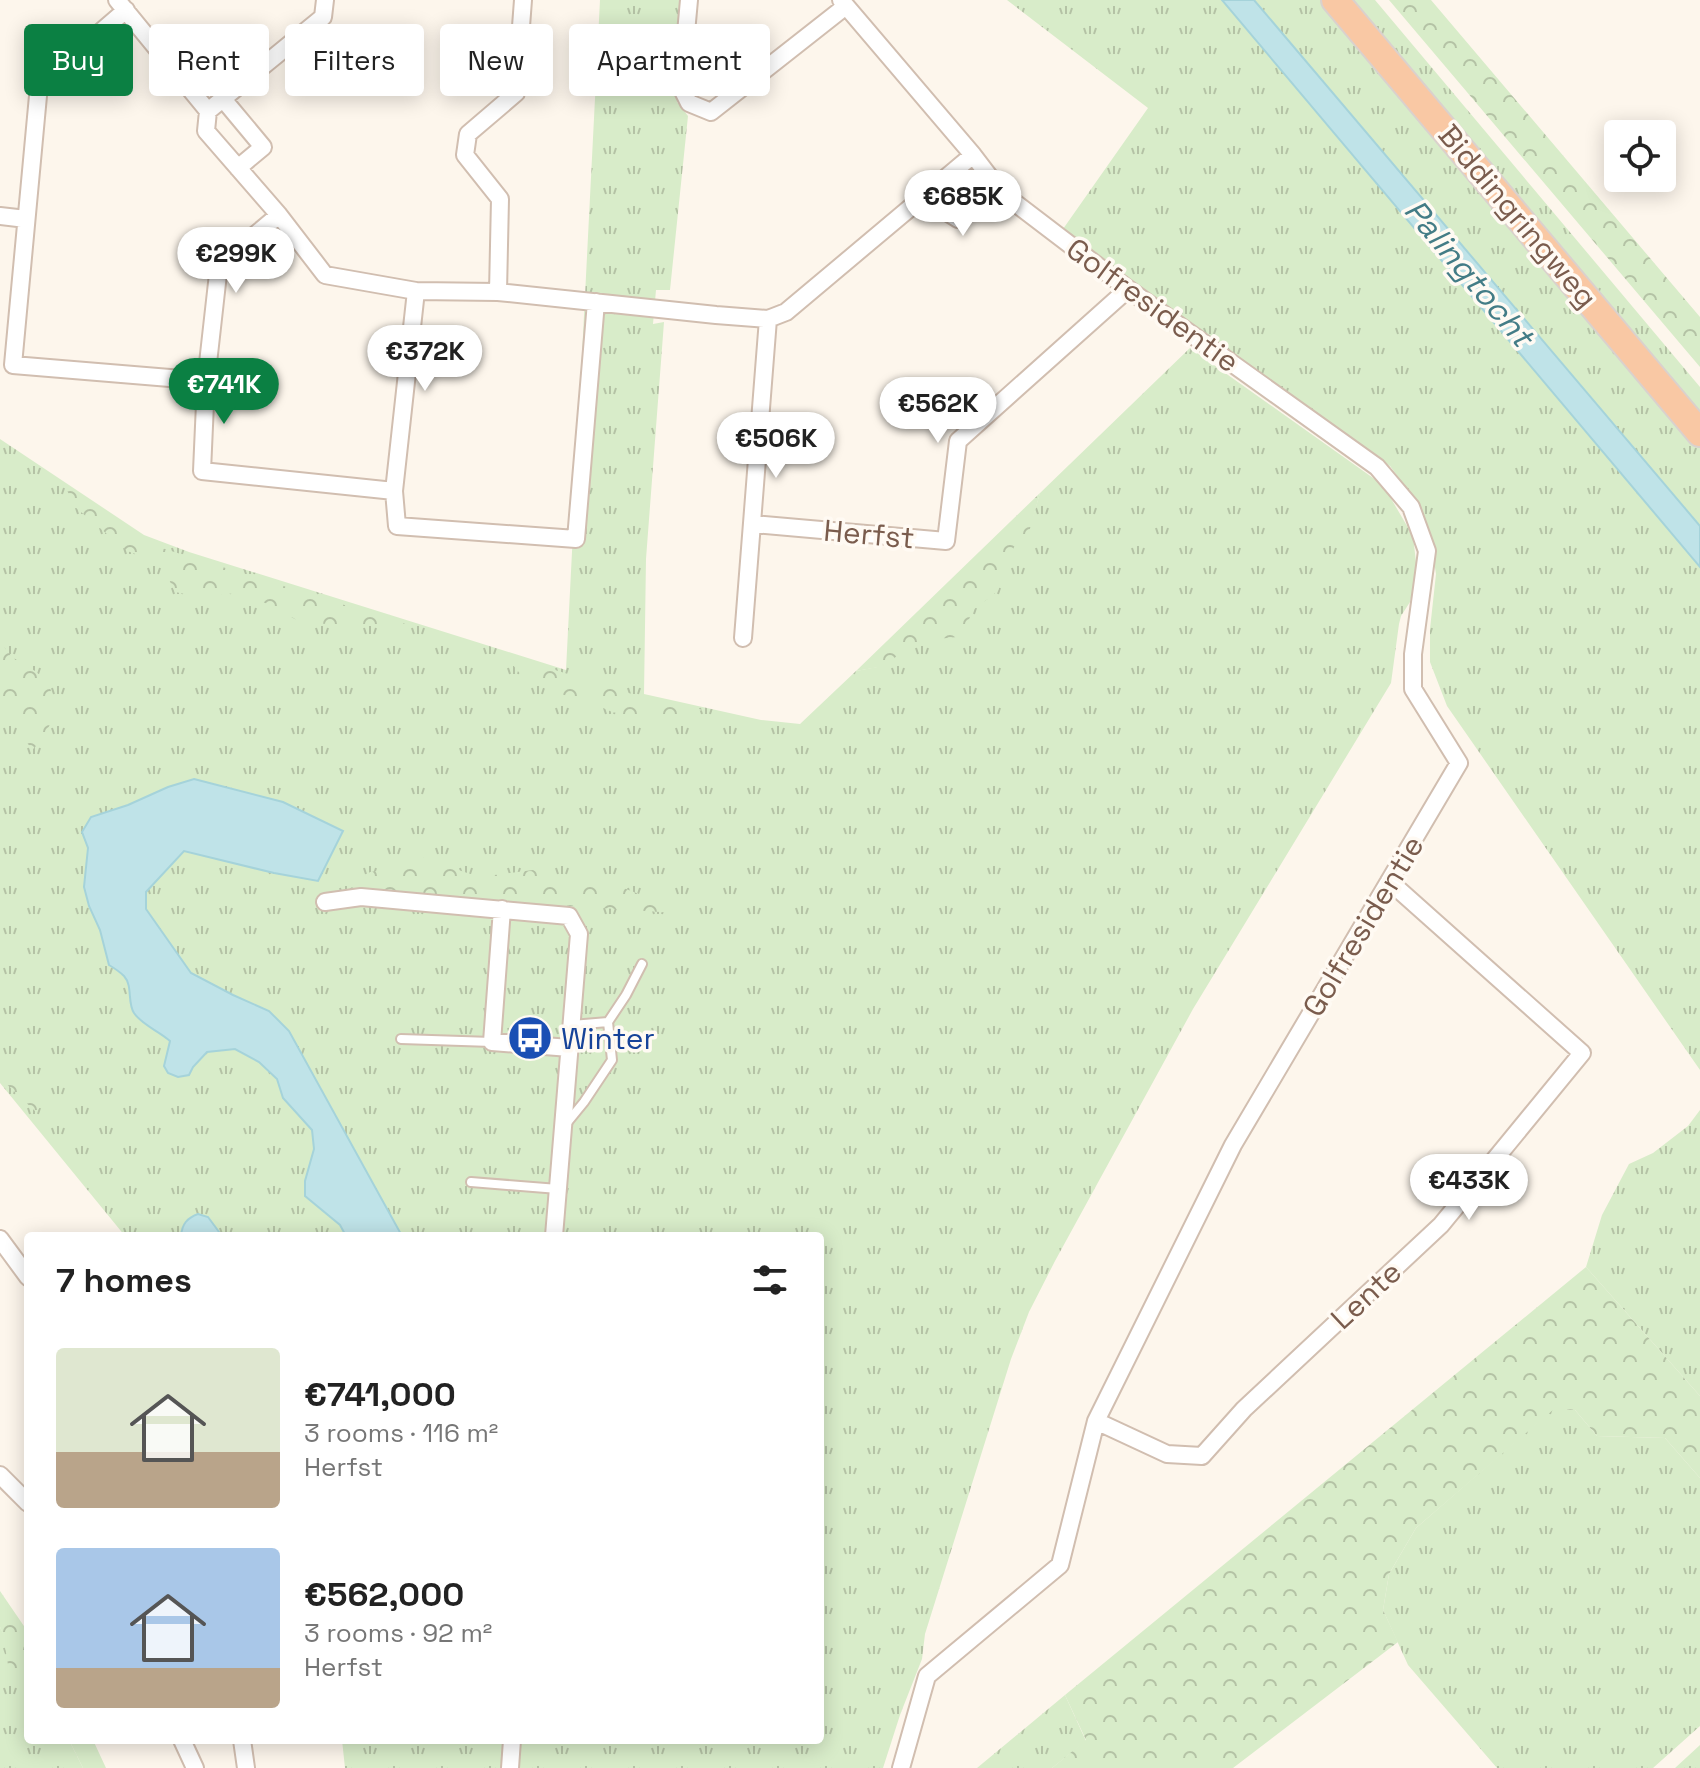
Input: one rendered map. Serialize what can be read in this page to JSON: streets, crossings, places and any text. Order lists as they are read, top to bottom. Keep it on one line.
{"streets":{"highway":["Biddingringweg"],"street":["Golfresidentie","Herfst","Lente"]},"crossings":[["Golfresidentie","Herfst"],["Golfresidentie","Lente"]],"water":["Palingtocht"],"places":{"bus stop":["Winter"]},"page":{"chip":["Buy","Rent","Filters","New","Apartment"],"price":["€685K","€299K","€372K","€741K","€562K","€506K","€433K"],"heading":"7 homes","list":[{"name":"€741,000","note":"3 rooms · 116 m² · Herfst"},{"name":"€562,000","note":"3 rooms · 92 m² · Herfst"}]}}
